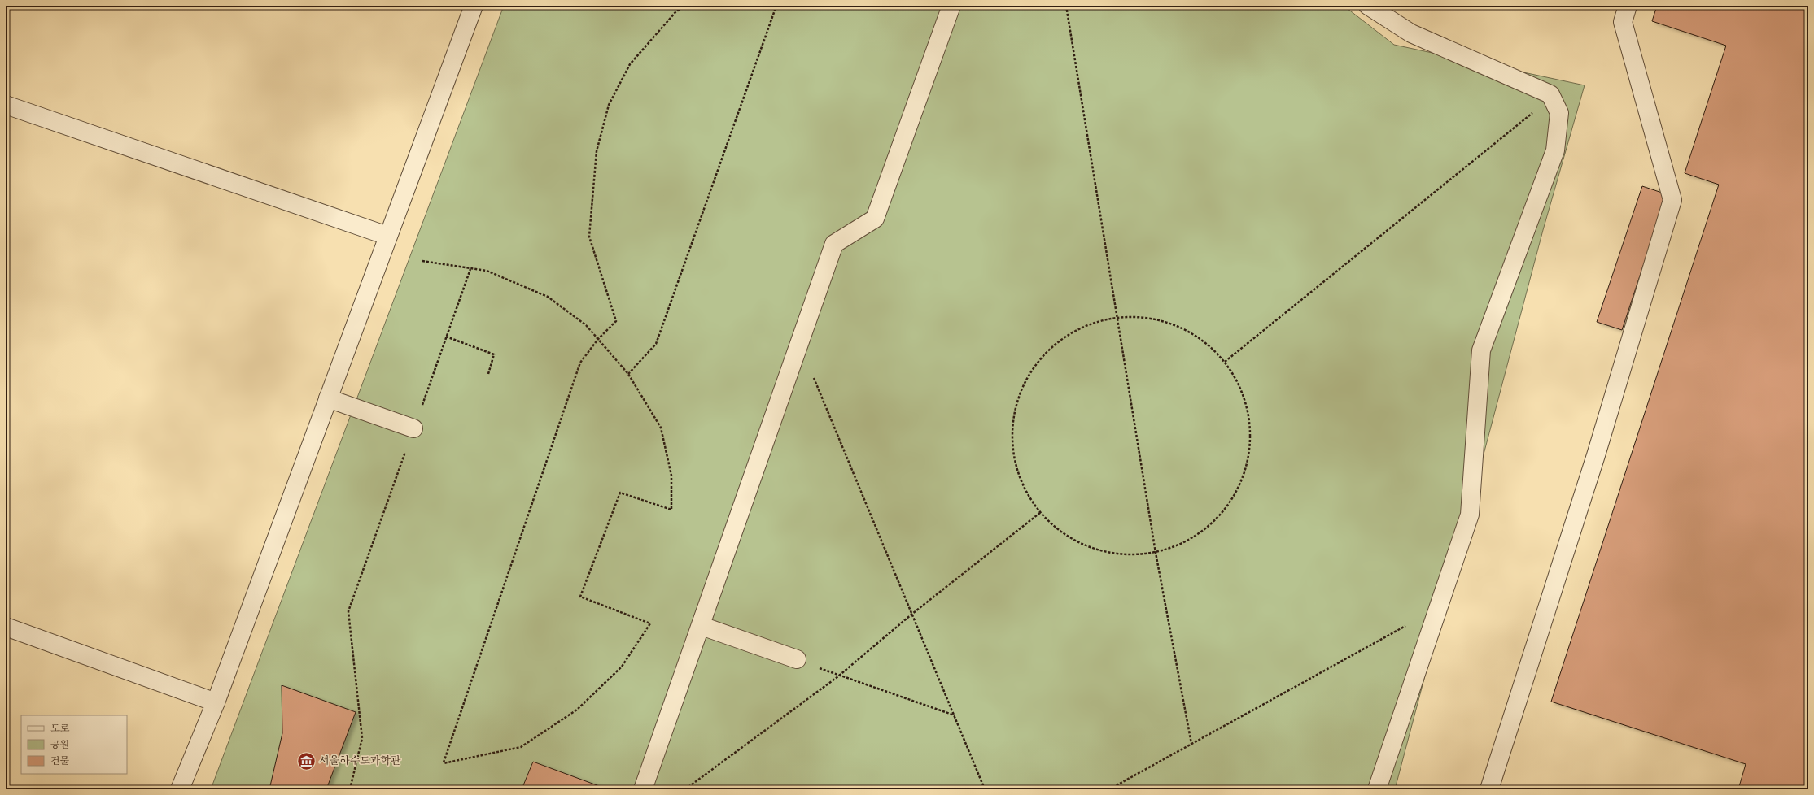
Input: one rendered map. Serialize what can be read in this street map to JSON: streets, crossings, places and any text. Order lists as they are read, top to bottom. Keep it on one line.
{"places":{"museum":["서울하수도과학관"]},"legend":["도로","공원","건물"]}
